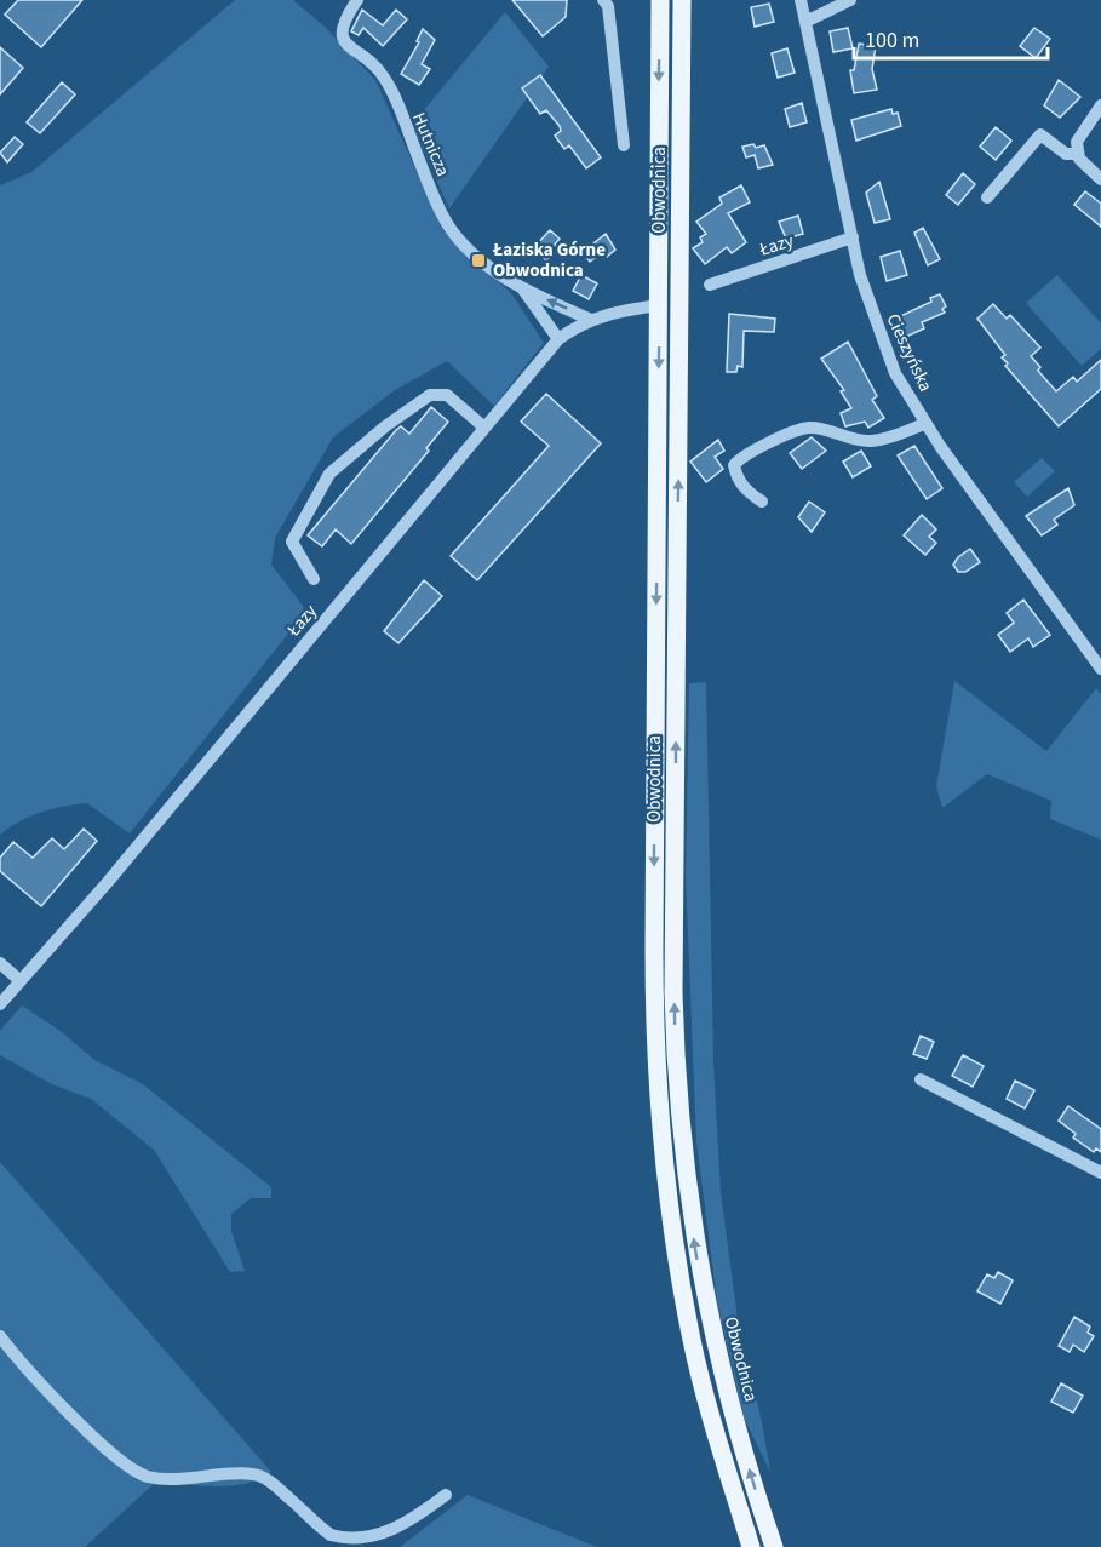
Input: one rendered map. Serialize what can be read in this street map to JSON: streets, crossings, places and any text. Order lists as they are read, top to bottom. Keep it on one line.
{"streets":{"main road":["Obwodnica"],"street":["Hutnicza","Łazy","Cieszyńska"]},"crossings":[["Obwodnica","Łazy"],["Łazy","Cieszyńska"]],"places":{"transit":["Łaziska Górne Obwodnica"]},"scale_bar":"100 m"}
